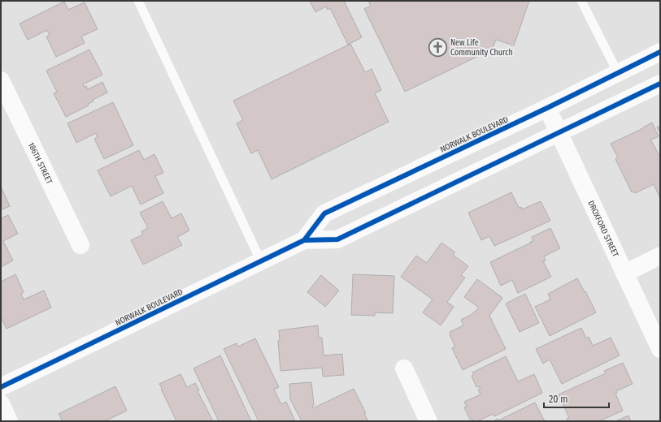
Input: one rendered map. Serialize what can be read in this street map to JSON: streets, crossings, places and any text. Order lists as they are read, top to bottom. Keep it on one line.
{"streets":{"main road":["NORWALK BOULEVARD","186TH STREET","DROXFORD STREET"]},"crossings":[["NORWALK BOULEVARD","DROXFORD STREET"]],"places":{"church":["New Life Community Church"]},"scale_bar":"20 m"}
